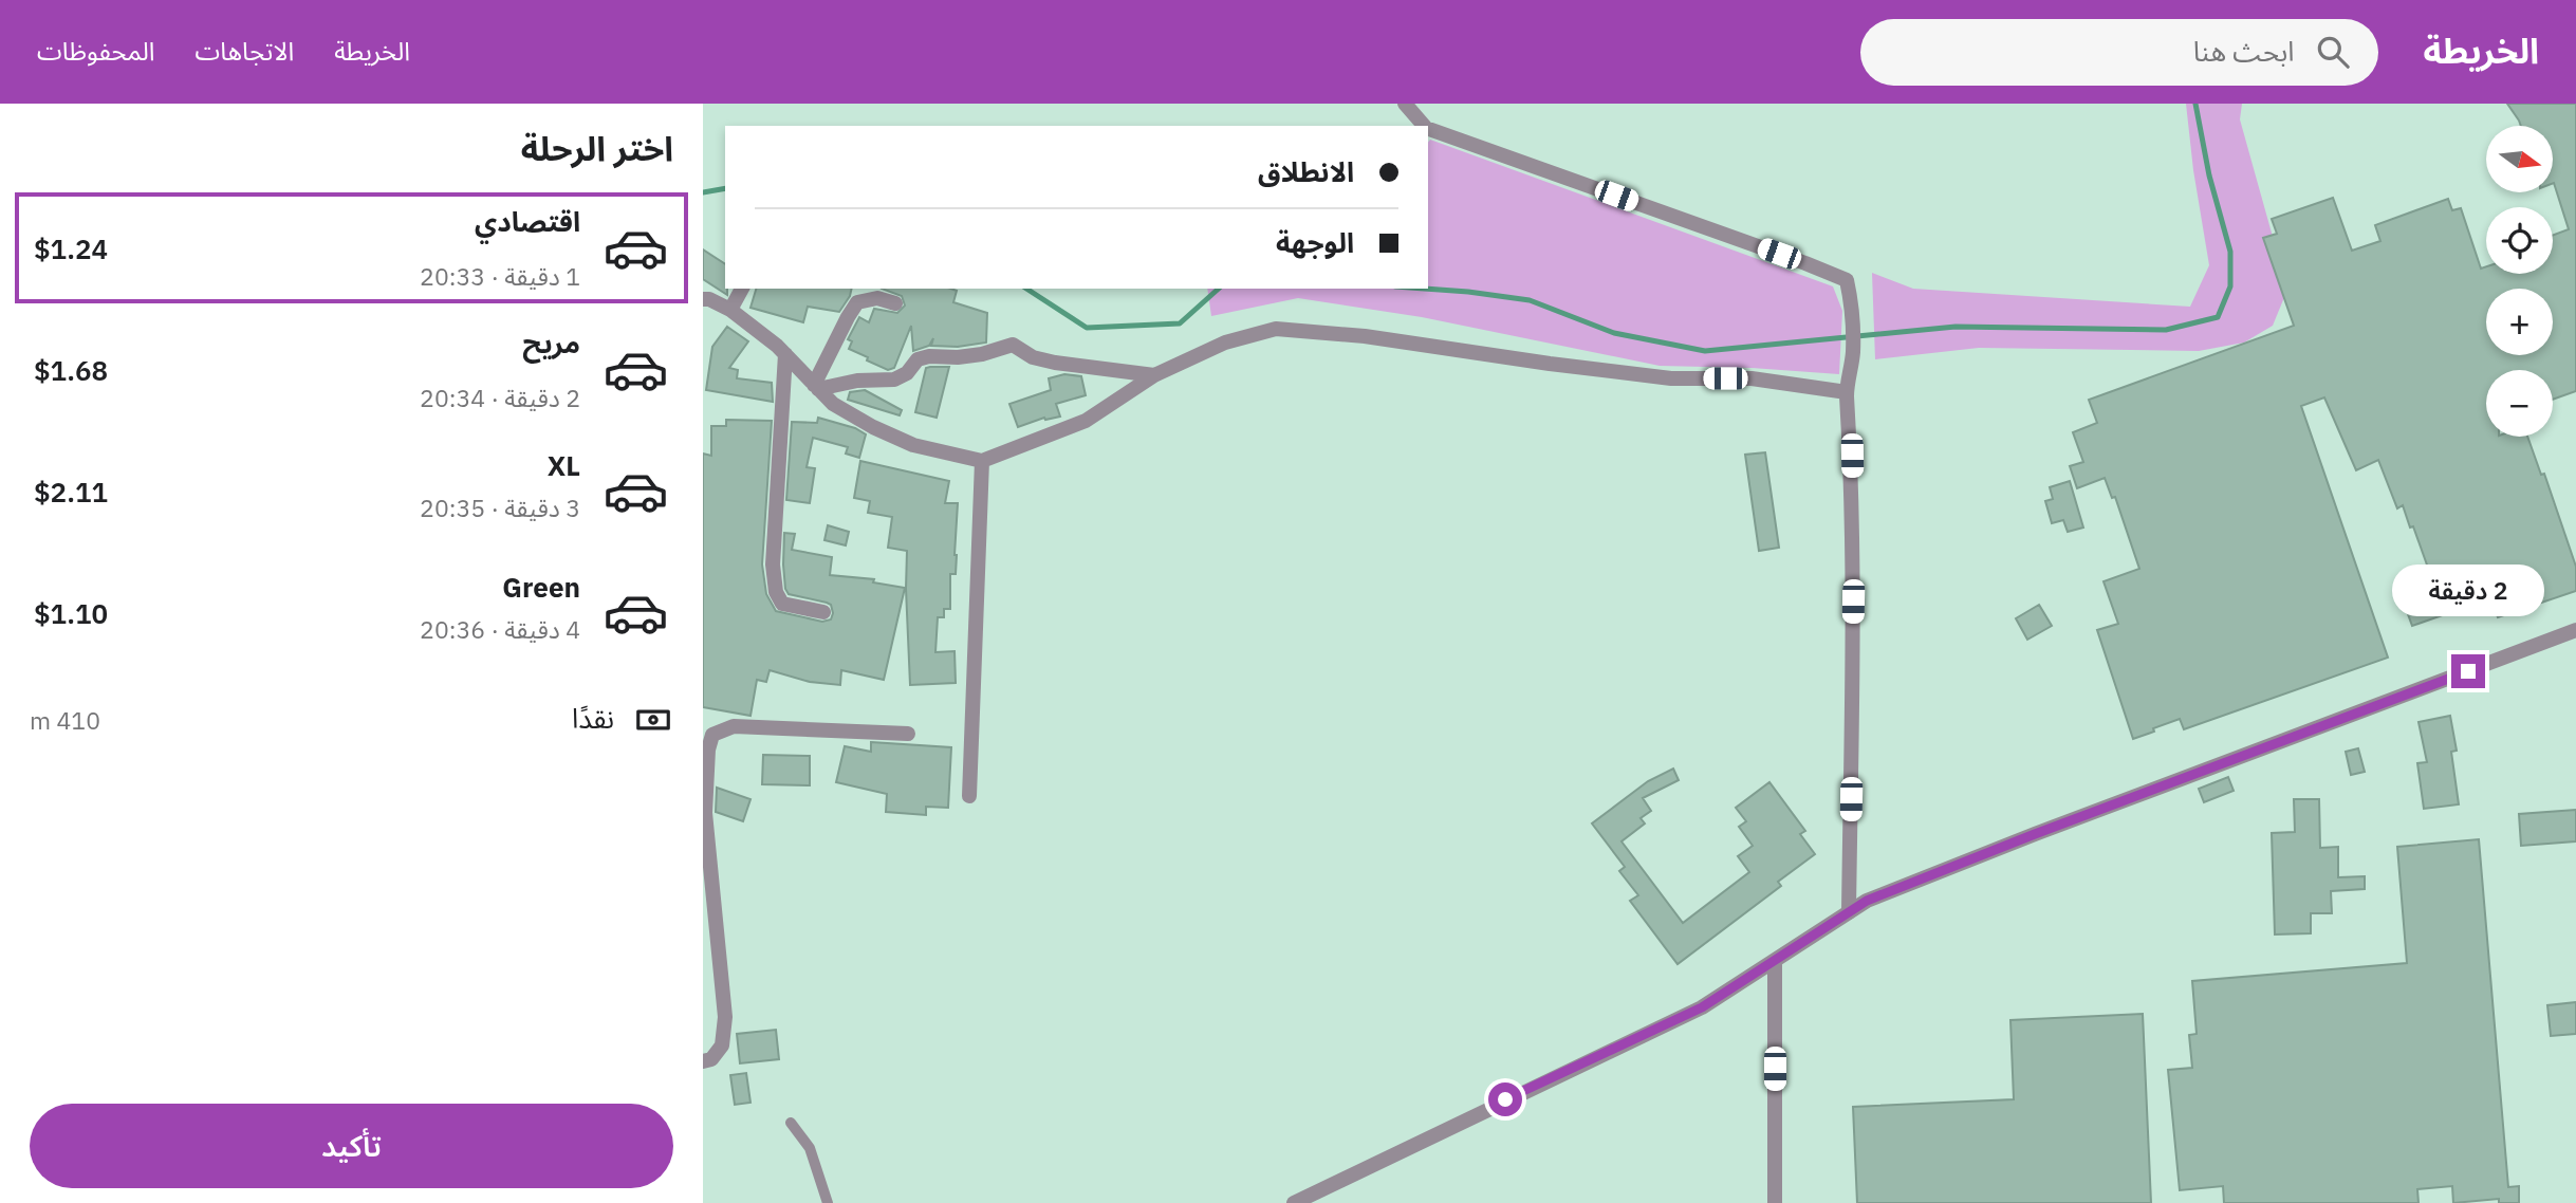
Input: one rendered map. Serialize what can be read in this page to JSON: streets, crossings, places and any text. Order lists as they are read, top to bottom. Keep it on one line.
{"north":"right","page":{"header":"الخريطة","search":"ابحث هنا","nav":["الخريطة","الاتجاهات","المحفوظات"],"heading":"اختر الرحلة","map_buttons":["+","−"],"banner":["الانطلاق","الوجهة"],"list":[{"name":"اقتصادي","note":"1 دقيقة · 20:33","value":"$1.24"},{"name":"مريح","note":"2 دقيقة · 20:34","value":"$1.68"},{"name":"XL","note":"3 دقيقة · 20:35","value":"$2.11"},{"name":"Green","note":"4 دقيقة · 20:36","value":"$1.10"}],"bubble":"2 دقيقة","pay":["نقدًا","410 m"],"buttons":"تأكيد"}}
